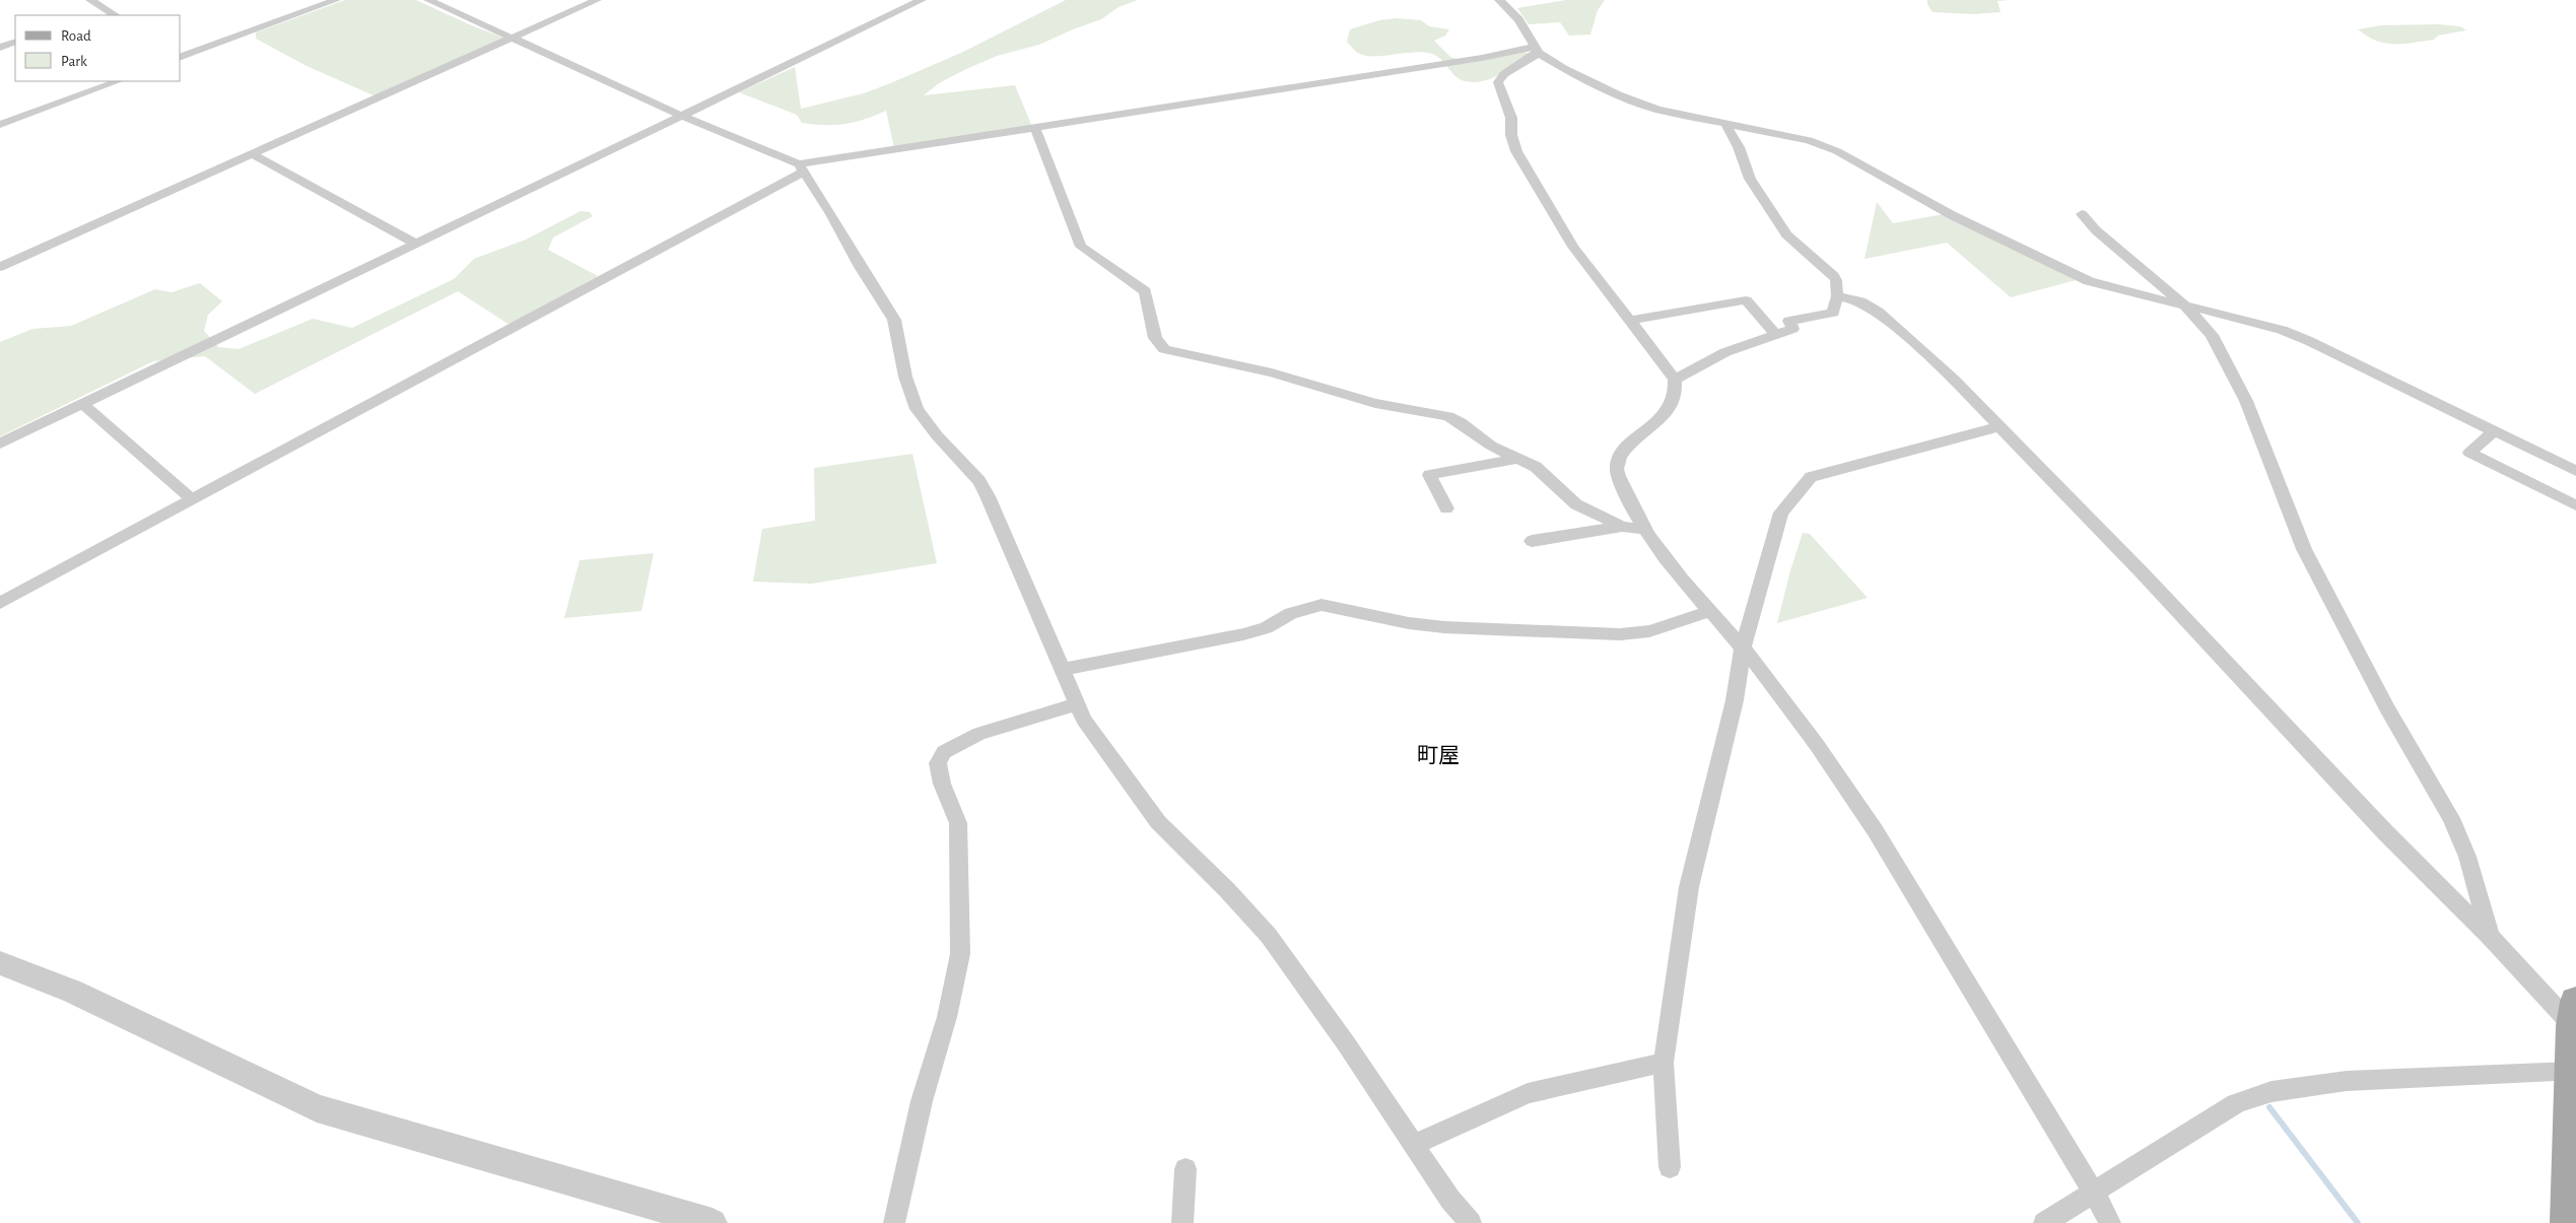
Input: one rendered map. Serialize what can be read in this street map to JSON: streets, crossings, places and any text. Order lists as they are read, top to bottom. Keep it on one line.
{"districts":["町屋"],"legend":["Road","Park"]}
